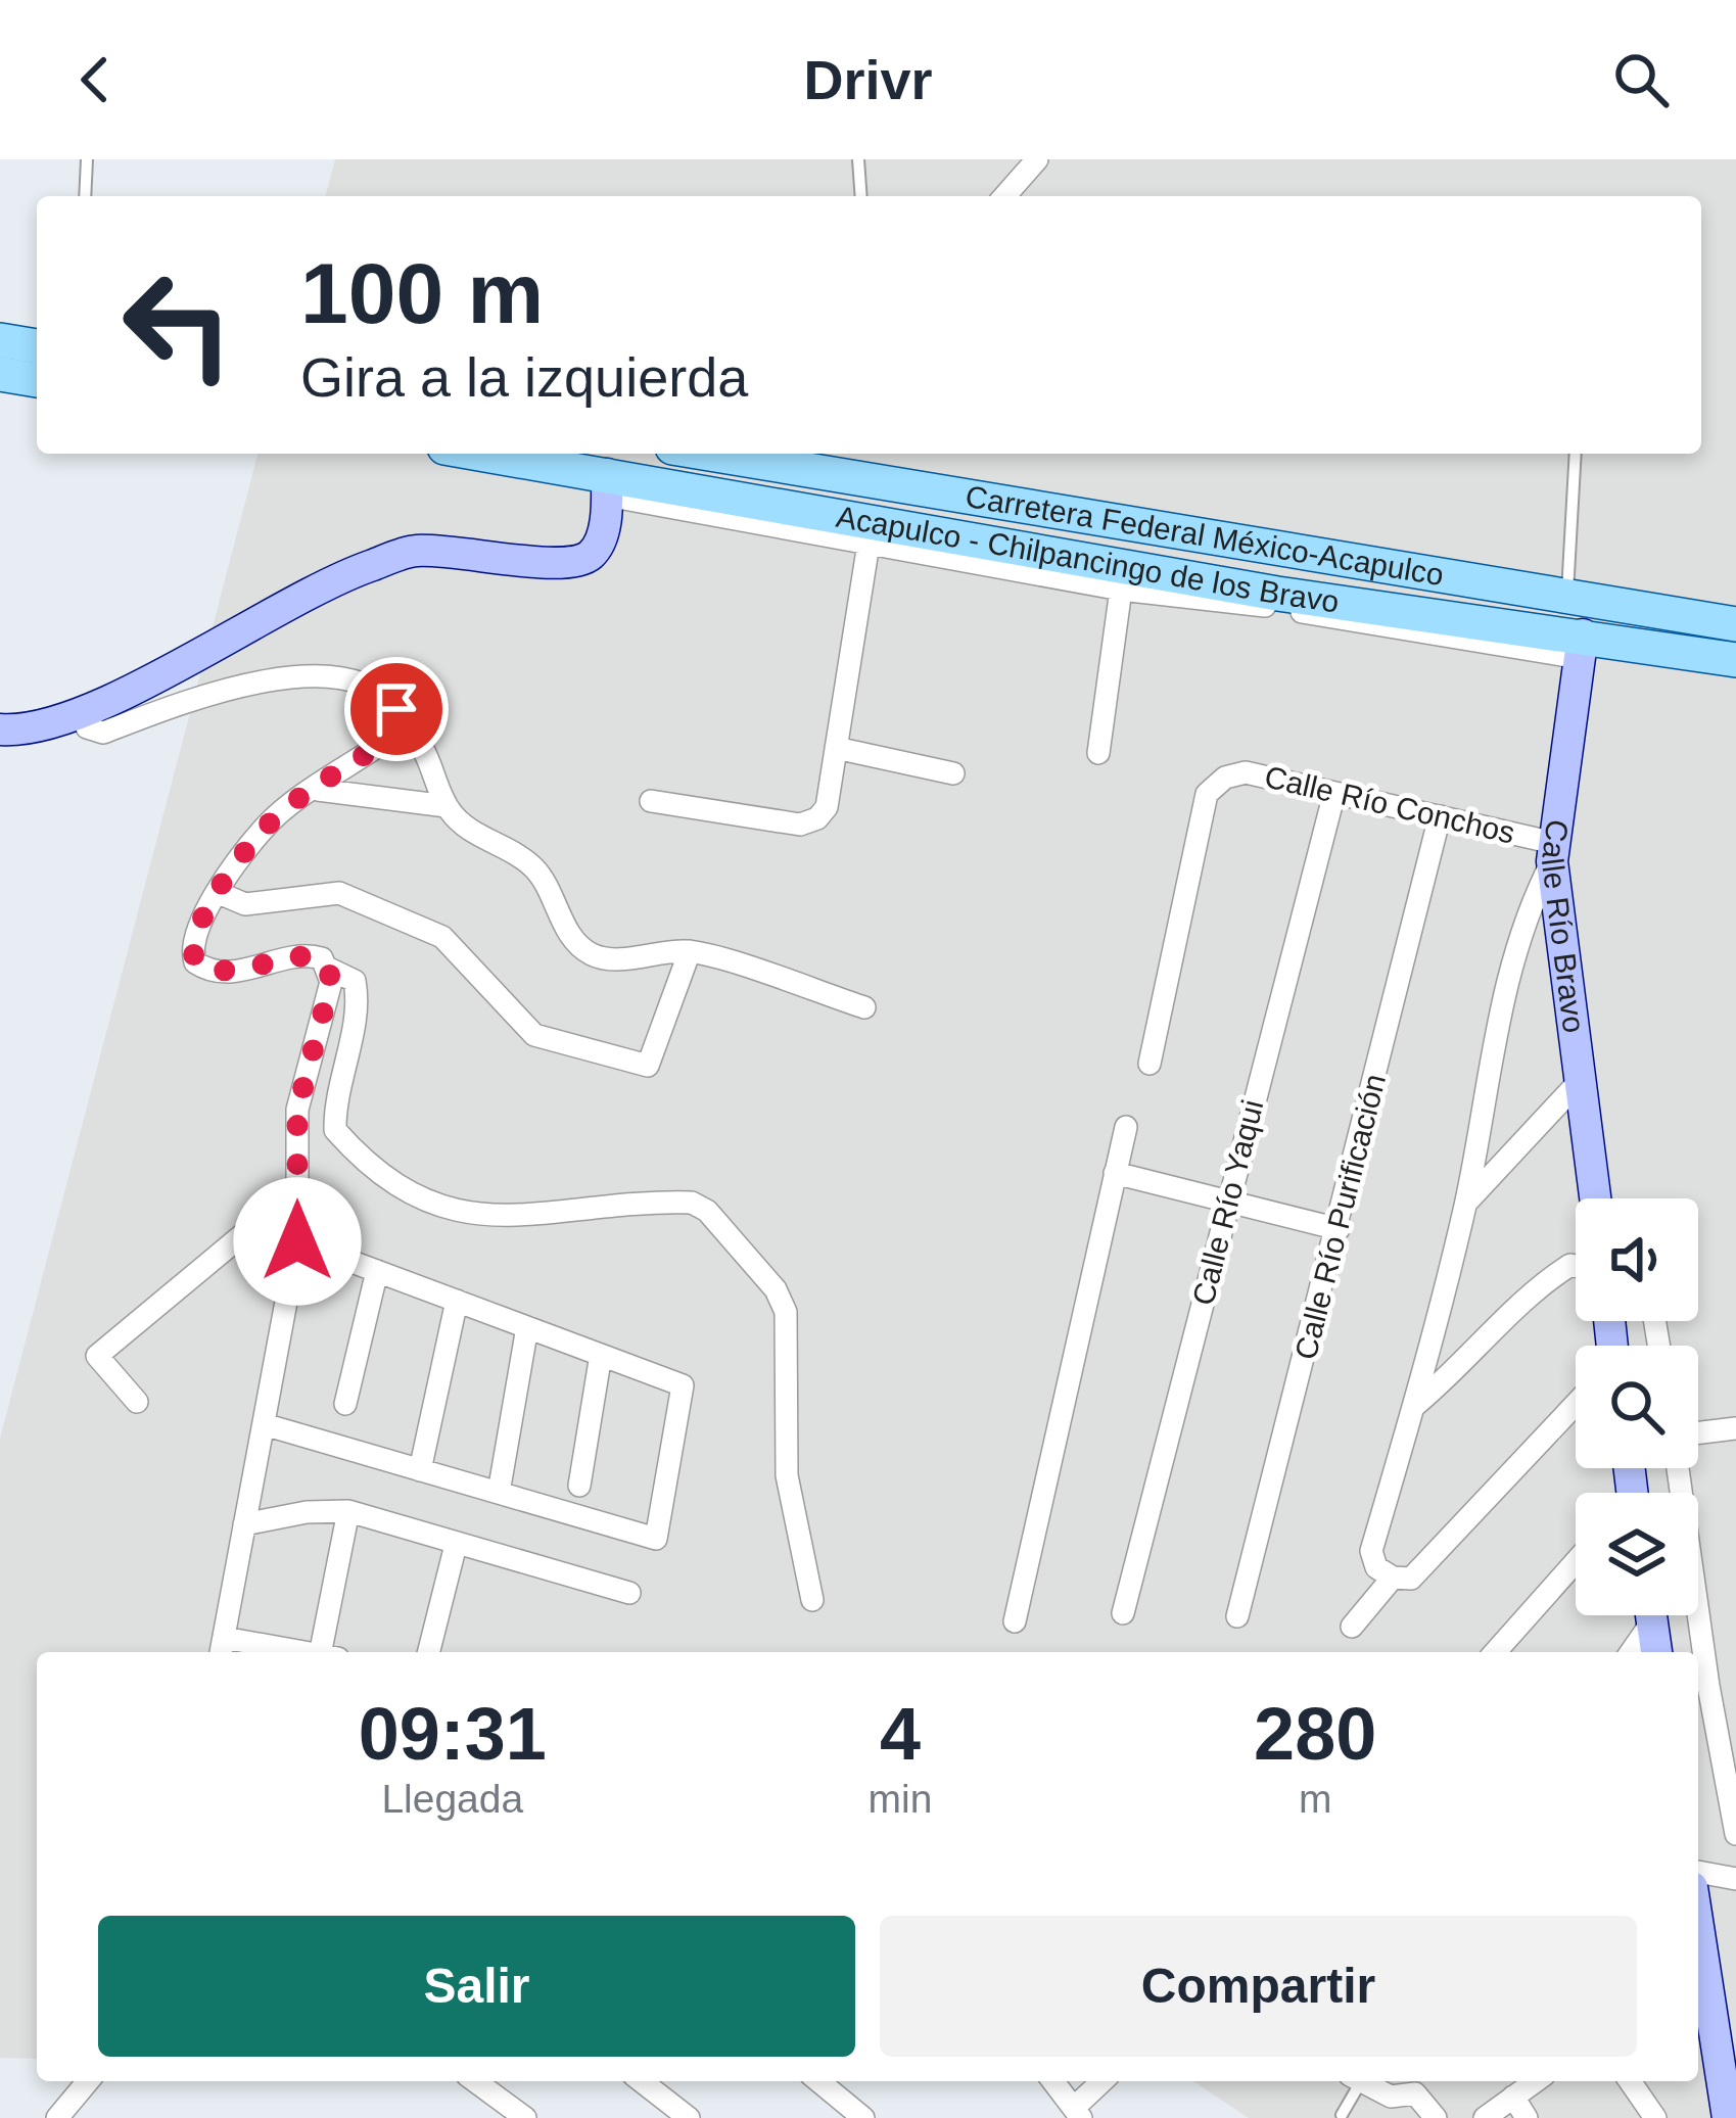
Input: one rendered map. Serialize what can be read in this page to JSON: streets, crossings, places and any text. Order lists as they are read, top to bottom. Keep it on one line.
{"streets":{"main road":["Carretera Federal México-Acapulco","Acapulco - Chilpancingo de los Bravo"],"street":["Calle Río Conchos","Calle Río Bravo","Calle Río Yaqui","Calle Río Purificación"]},"crossings":[["Acapulco - Chilpancingo de los Bravo","Calle Río Bravo"],["Calle Río Conchos","Calle Río Bravo"],["Calle Río Conchos","Calle Río Yaqui"],["Calle Río Conchos","Calle Río Purificación"]],"page":{"header":"Drivr","turn":["100 m","Gira a la izquierda"],"eta":["09:31","Llegada","4","min","280","m"],"buttons":["Salir","Compartir"]}}
